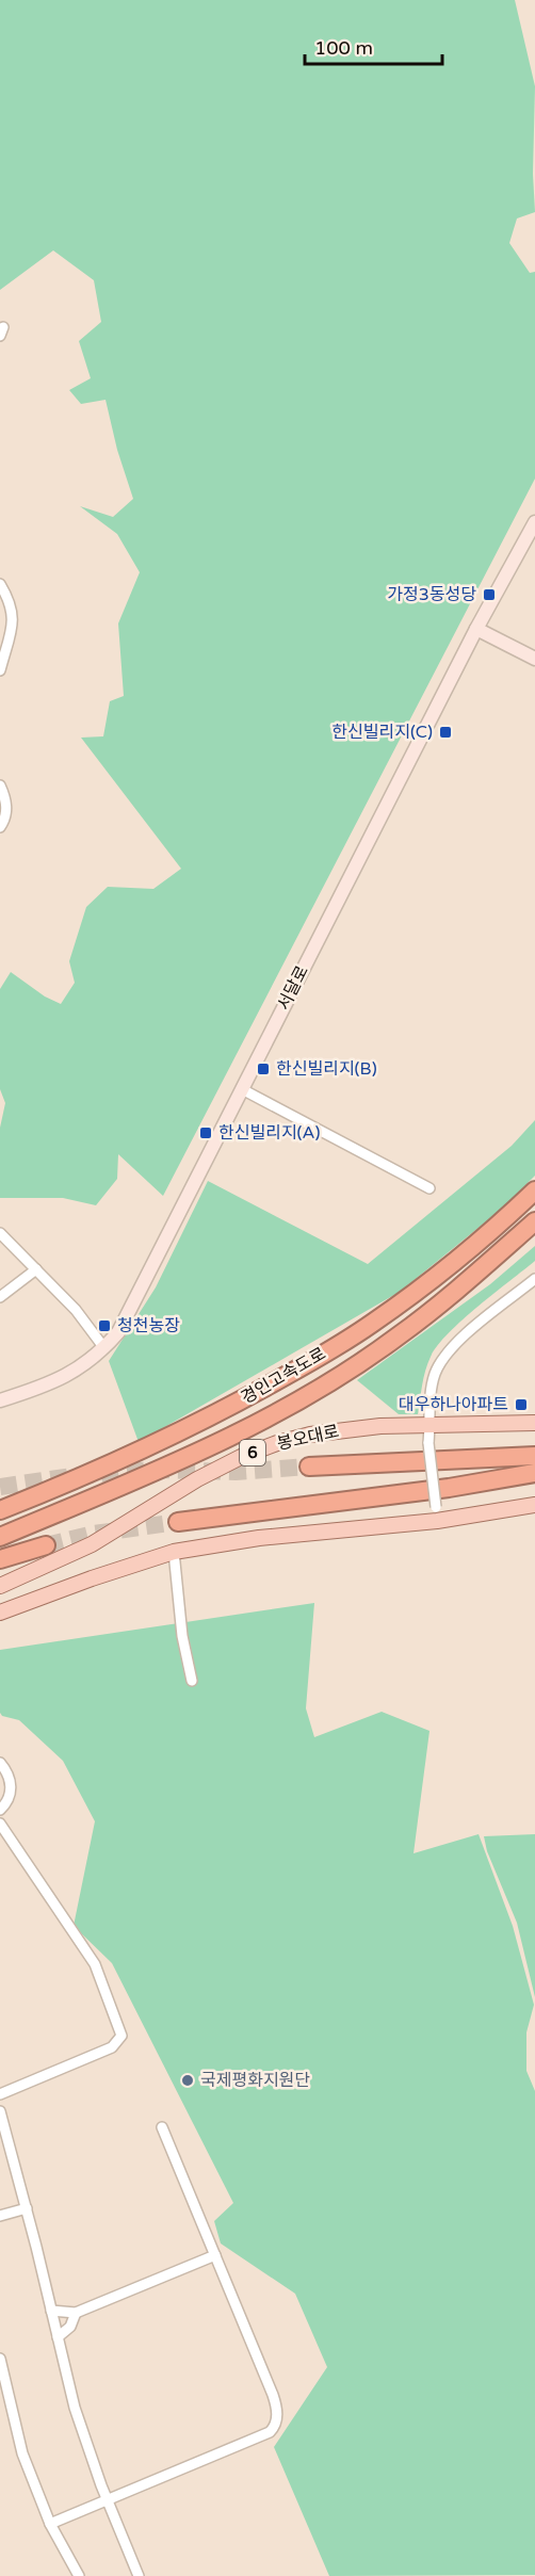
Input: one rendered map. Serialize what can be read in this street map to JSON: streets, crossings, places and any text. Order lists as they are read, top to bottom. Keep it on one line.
{"streets":{"highway":["경인고속도로","봉오대로"],"main road":["6"],"street":["서달로"]},"places":{"transit":["가정3동성당","한신빌리지(C)","한신빌리지(B)","한신빌리지(A)","청천농장","대우하나아파트"],"other":["국제평화지원단"]},"scale_bar":"100 m"}
